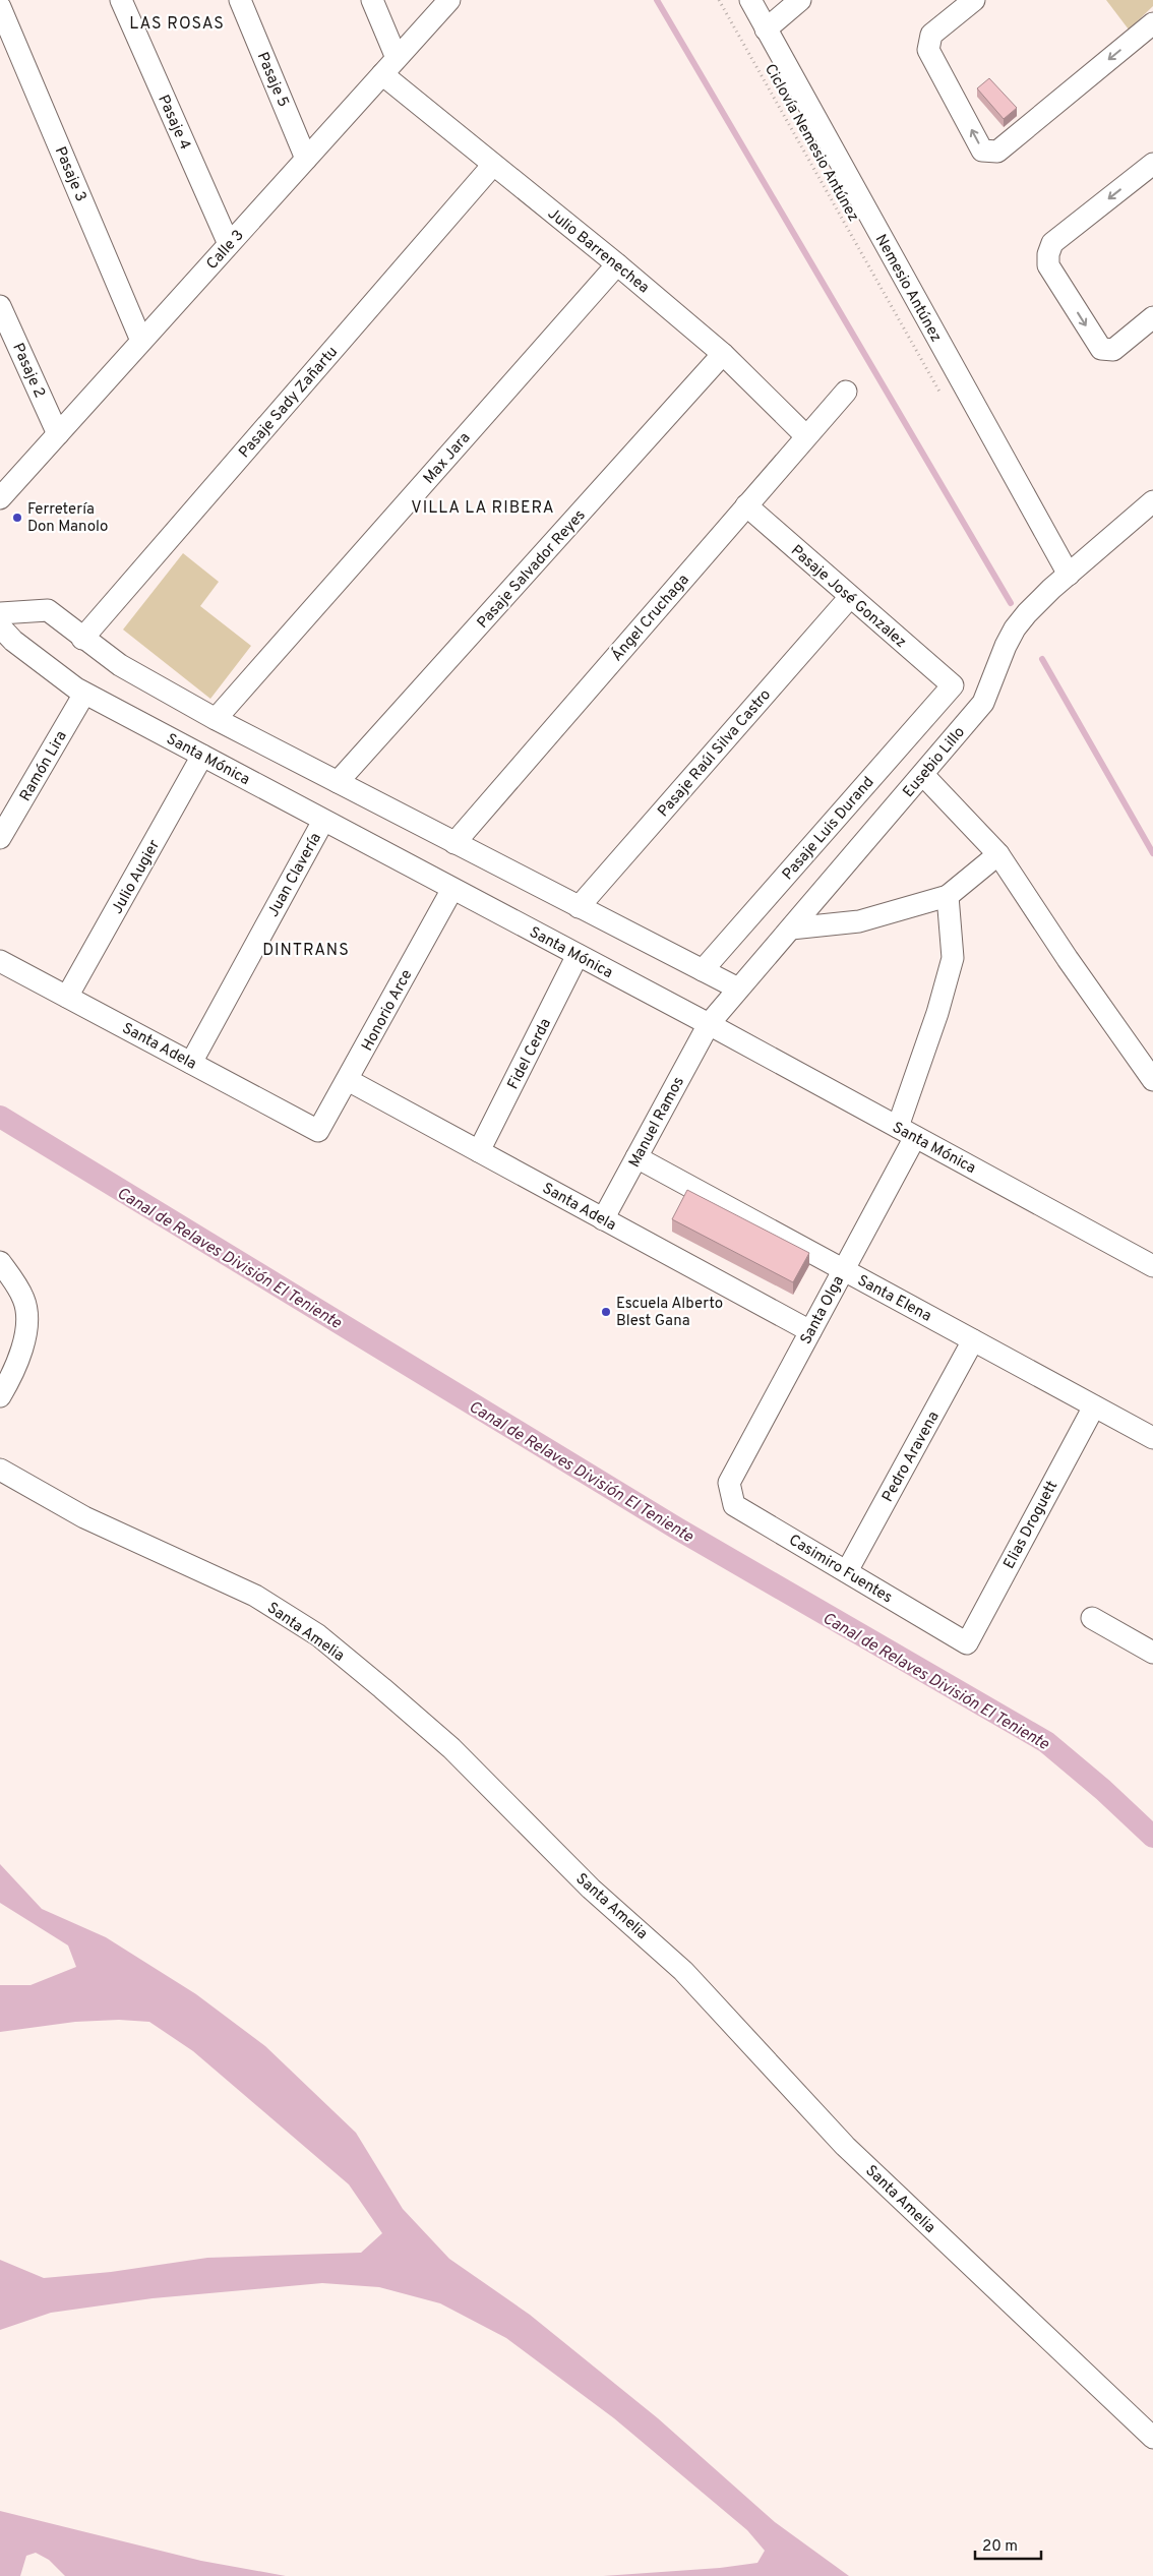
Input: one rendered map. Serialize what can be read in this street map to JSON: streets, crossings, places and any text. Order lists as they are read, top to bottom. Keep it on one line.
{"streets":{"street":["Pasaje 5","Pasaje 4","Pasaje 3","Calle 3","Julio Barrenechea","Nemesio Antúnez","Pasaje 2","Pasaje Sady Zañartu","Max Jara","Pasaje Salvador Reyes","Pasaje José Gonzalez","Ángel Cruchaga","Pasaje Raúl Silva Castro","Santa Mónica","Eusebio Lillo","Ramón Lira","Pasaje Luis Durand","Juan Clavería","Julio Augier","Honorio Arce","Santa Adela","Fidel Cerda","Manuel Ramos","Santa Elena","Santa Olga","Pedro Aravena","Elias Droguett","Casimiro Fuentes","Santa Amelia"],"path":["Ciclovía Nemesio Antúnez"]},"crossings":[["Pasaje 5","Calle 3"],["Pasaje 4","Calle 3"],["Pasaje 3","Calle 3"],["Calle 3","Julio Barrenechea"],["Calle 3","Pasaje 2"],["Julio Barrenechea","Pasaje Sady Zañartu"],["Julio Barrenechea","Max Jara"],["Julio Barrenechea","Pasaje Salvador Reyes"],["Julio Barrenechea","Ángel Cruchaga"],["Nemesio Antúnez","Eusebio Lillo"],["Pasaje José Gonzalez","Ángel Cruchaga"],["Pasaje José Gonzalez","Pasaje Raúl Silva Castro"],["Pasaje José Gonzalez","Pasaje Luis Durand"],["Santa Mónica","Eusebio Lillo"],["Santa Mónica","Ramón Lira"],["Santa Mónica","Juan Clavería"],["Santa Mónica","Julio Augier"],["Santa Mónica","Honorio Arce"],["Santa Mónica","Fidel Cerda"],["Santa Mónica","Manuel Ramos"],["Santa Mónica","Santa Olga"],["Eusebio Lillo","Manuel Ramos"],["Juan Clavería","Santa Adela"],["Julio Augier","Santa Adela"],["Honorio Arce","Santa Adela"],["Santa Adela","Fidel Cerda"],["Santa Adela","Manuel Ramos"],["Santa Adela","Santa Olga"],["Manuel Ramos","Santa Elena"],["Santa Elena","Santa Olga"],["Santa Elena","Pedro Aravena"],["Santa Elena","Elias Droguett"],["Santa Olga","Casimiro Fuentes"],["Pedro Aravena","Casimiro Fuentes"],["Elias Droguett","Casimiro Fuentes"]],"districts":["LAS ROSAS","VILLA LA RIBERA","DINTRANS"],"water":["Canal de Relaves División El Teniente"],"places":["Ferretería Don Manolo","Escuela Alberto Blest Gana"],"scale_bar":"20 m"}
